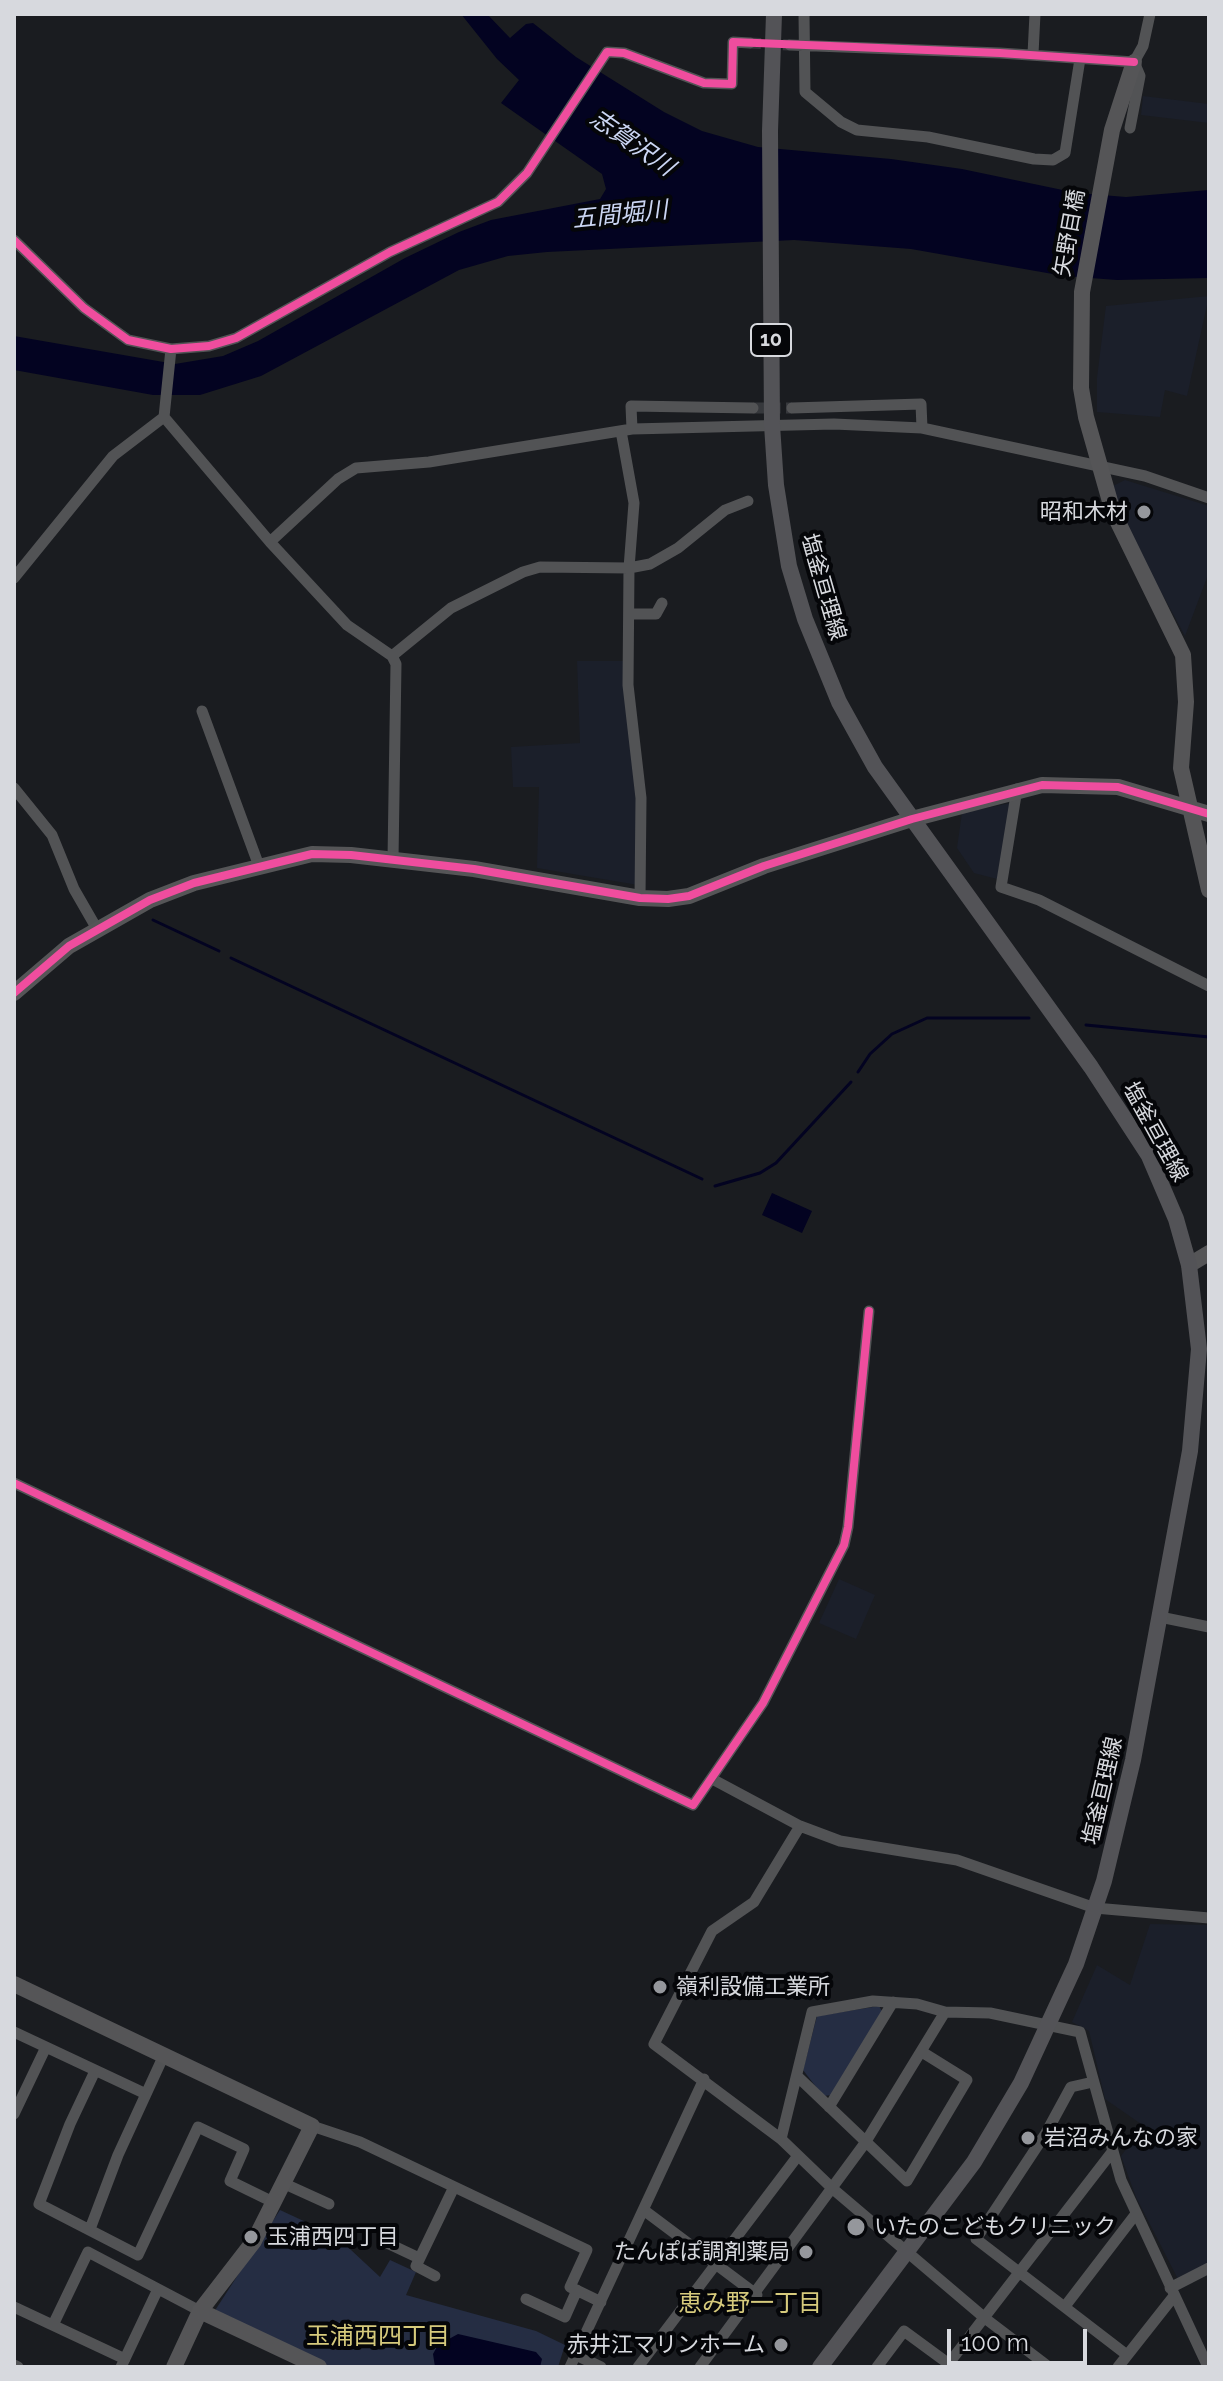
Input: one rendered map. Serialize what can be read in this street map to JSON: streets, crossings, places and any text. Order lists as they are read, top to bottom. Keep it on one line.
{"streets":{"main road":["10","塩釜亘理線"],"street":["矢野目橋"]},"districts":["恵み野一丁目","玉浦西四丁目"],"water":["志賀沢川","五間堀川"],"places":["昭和木材","嶺利設備工業所","岩沼みんなの家","いたのこどもクリニック","玉浦西四丁目","たんぽぽ調剤薬局","赤井江マリンホーム"],"scale_bar":"100 m"}
